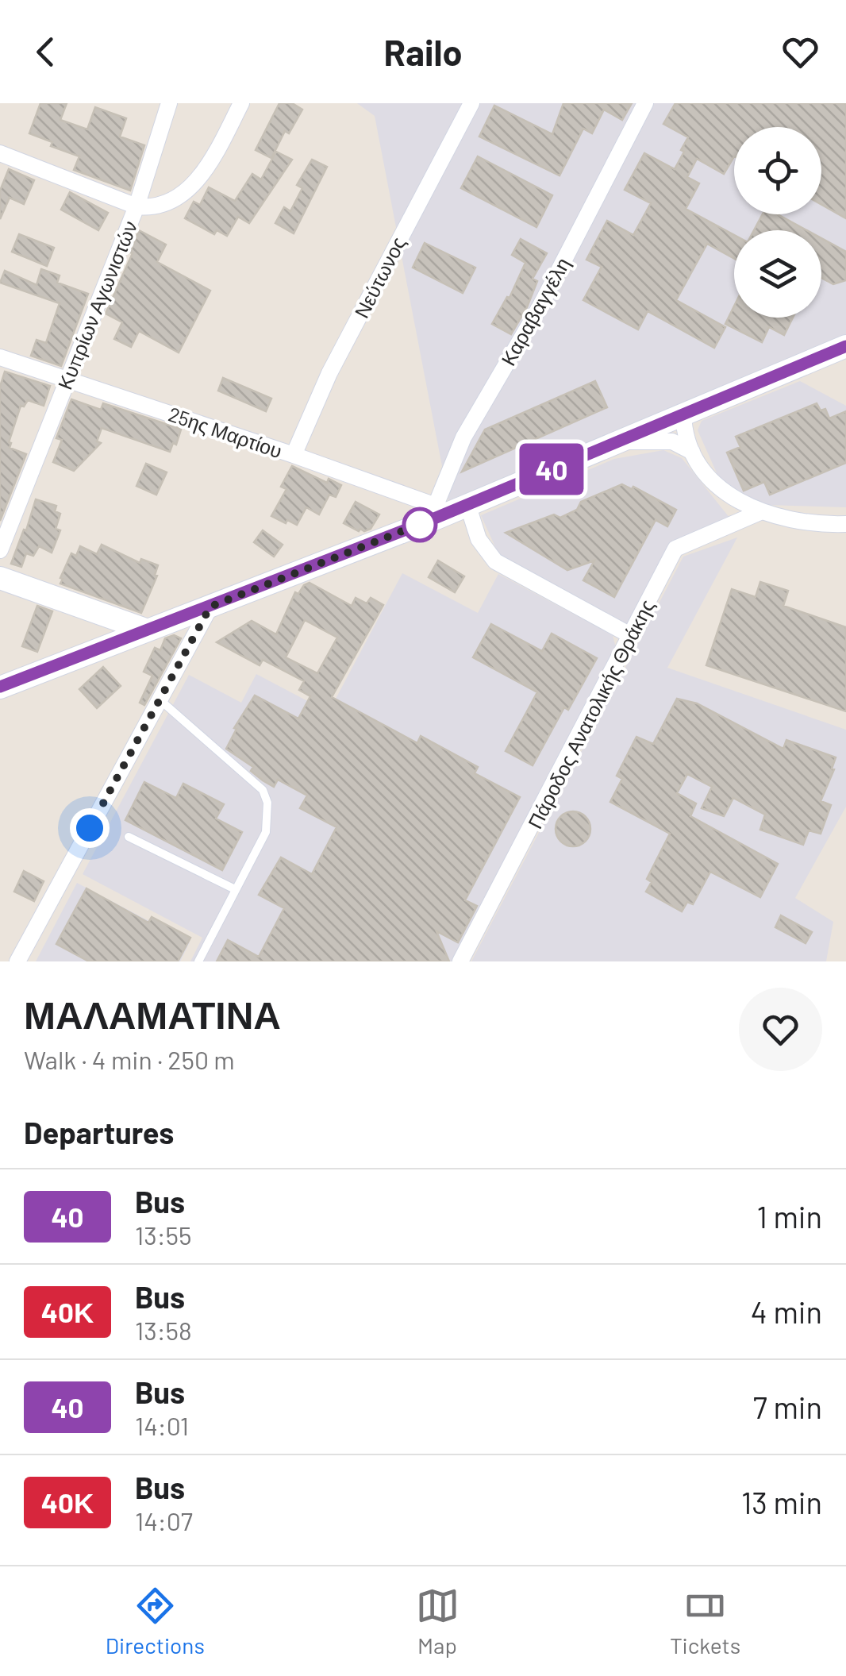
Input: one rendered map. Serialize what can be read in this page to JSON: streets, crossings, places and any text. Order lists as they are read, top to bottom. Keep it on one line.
{"streets":{"street":["Νεύτωνος","Κυπρίων Αγωνιστών","Καραβαγγέλη","25ης Μαρτίου","Πάροδος Ανατολικής Θράκης"]},"crossings":[["Νεύτωνος","25ης Μαρτίου"],["Κυπρίων Αγωνιστών","25ης Μαρτίου"],["Καραβαγγέλη","25ης Μαρτίου"]],"lines":["bus line 40"],"page":{"header":"Railo","on_map":"40","heading":[["ΜΑΛΑΜΑΤΙΝΑ","Walk · 4 min · 250 m"],"Departures"],"list":[{"mark":"40","name":"Bus","note":"13:55","value":"1 min"},{"mark":"40Κ","name":"Bus","note":"13:58","value":"4 min"},{"mark":"40","name":"Bus","note":"14:01","value":"7 min"},{"mark":"40Κ","name":"Bus","note":"14:07","value":"13 min"}],"tabs":["Directions","Map","Tickets"]}}
